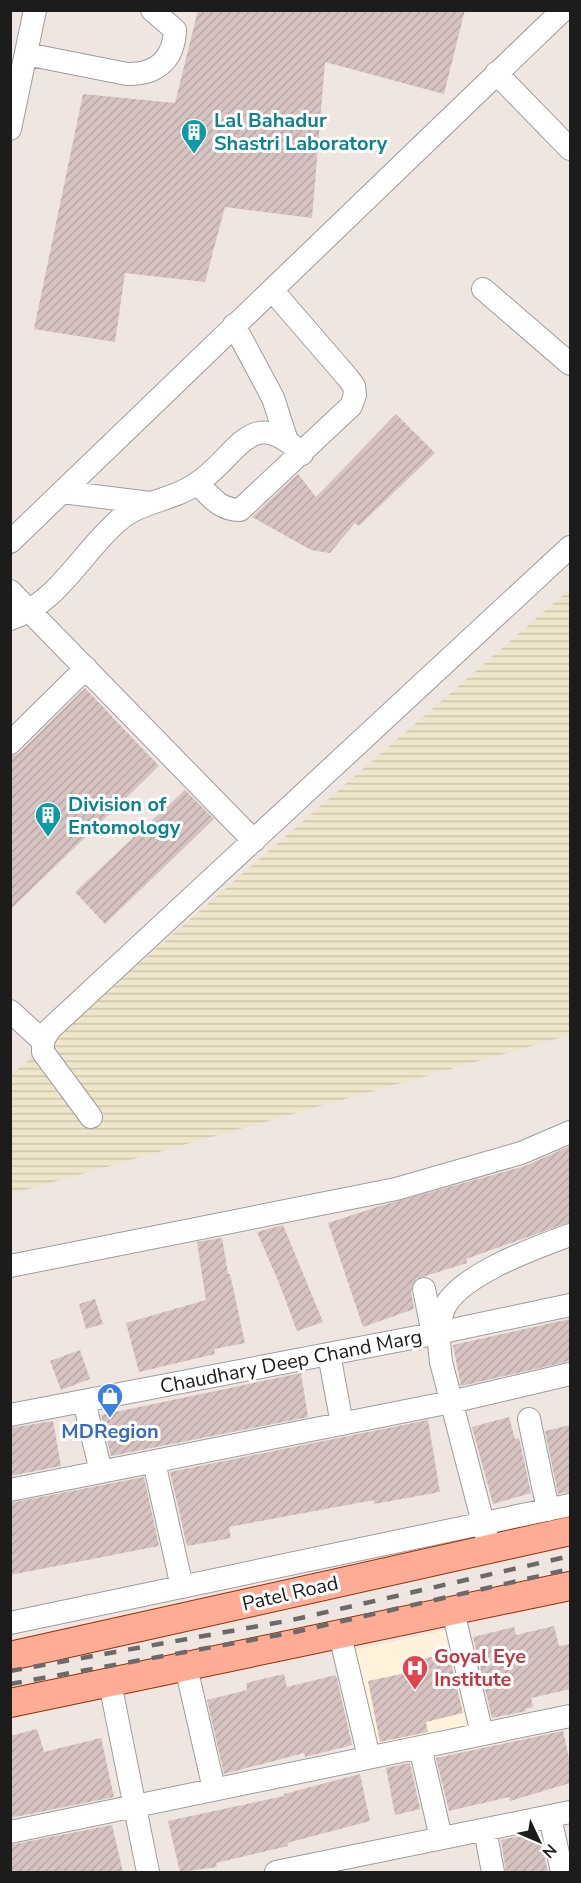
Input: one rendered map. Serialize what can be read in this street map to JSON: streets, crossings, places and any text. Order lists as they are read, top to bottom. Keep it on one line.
{"streets":{"main road":["Patel Road"],"street":["Chaudhary Deep Chand Marg"]},"places":{"building":["Lal Bahadur Shastri Laboratory","Division of Entomology"],"shop":["MDRegion"],"hospital":["Goyal Eye Institute"]},"north":"bottom right"}
